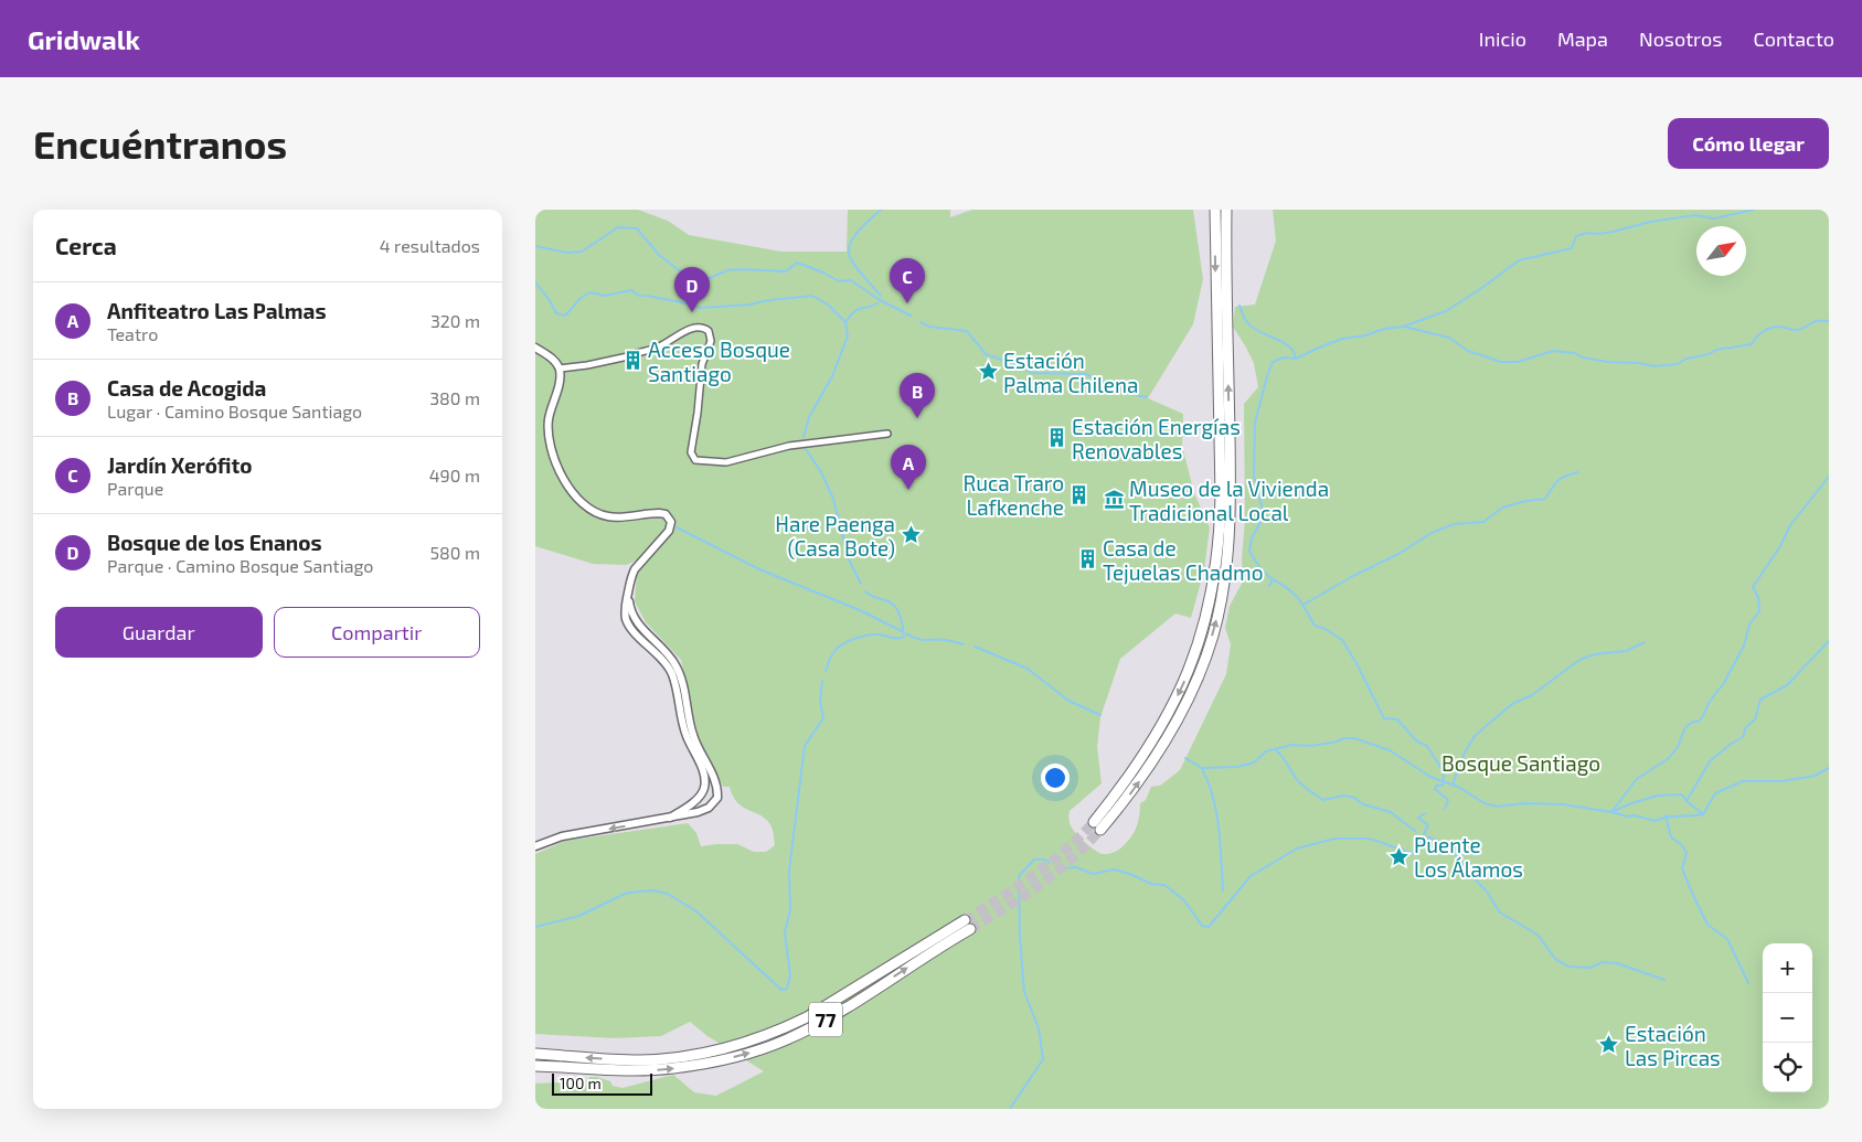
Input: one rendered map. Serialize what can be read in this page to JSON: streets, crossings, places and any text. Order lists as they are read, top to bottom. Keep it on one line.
{"streets":{"highway":["77"]},"parks":["Bosque Santiago"],"places":{"building":["Acceso Bosque Santiago","Estación Energías Renovables","Ruca Traro Lafkenche","Casa de Tejuelas Chadmo"],"place":["Estación Palma Chilena","Hare Paenga (Casa Bote)","Puente Los Álamos","Estación Las Pircas"],"museum":["Museo de la Vivienda Tradicional Local"]},"scale_bar":"100 m","north":"top right","page":{"header":"Gridwalk","nav":["Inicio","Mapa","Nosotros","Contacto"],"buttons":["Cómo llegar",["Guardar","Compartir"]],"title":"Encuéntranos","heading":["Cerca","4 resultados"],"pins":["C","D","B","A"],"list":[{"mark":"A","name":"Anfiteatro Las Palmas","note":"Teatro","value":"320 m"},{"mark":"B","name":"Casa de Acogida","note":"Lugar · Camino Bosque Santiago","value":"380 m"},{"mark":"C","name":"Jardín Xerófito","note":"Parque","value":"490 m"},{"mark":"D","name":"Bosque de los Enanos","note":"Parque · Camino Bosque Santiago","value":"580 m"}],"map_buttons":["+","−"],"scale":"100 m"}}
